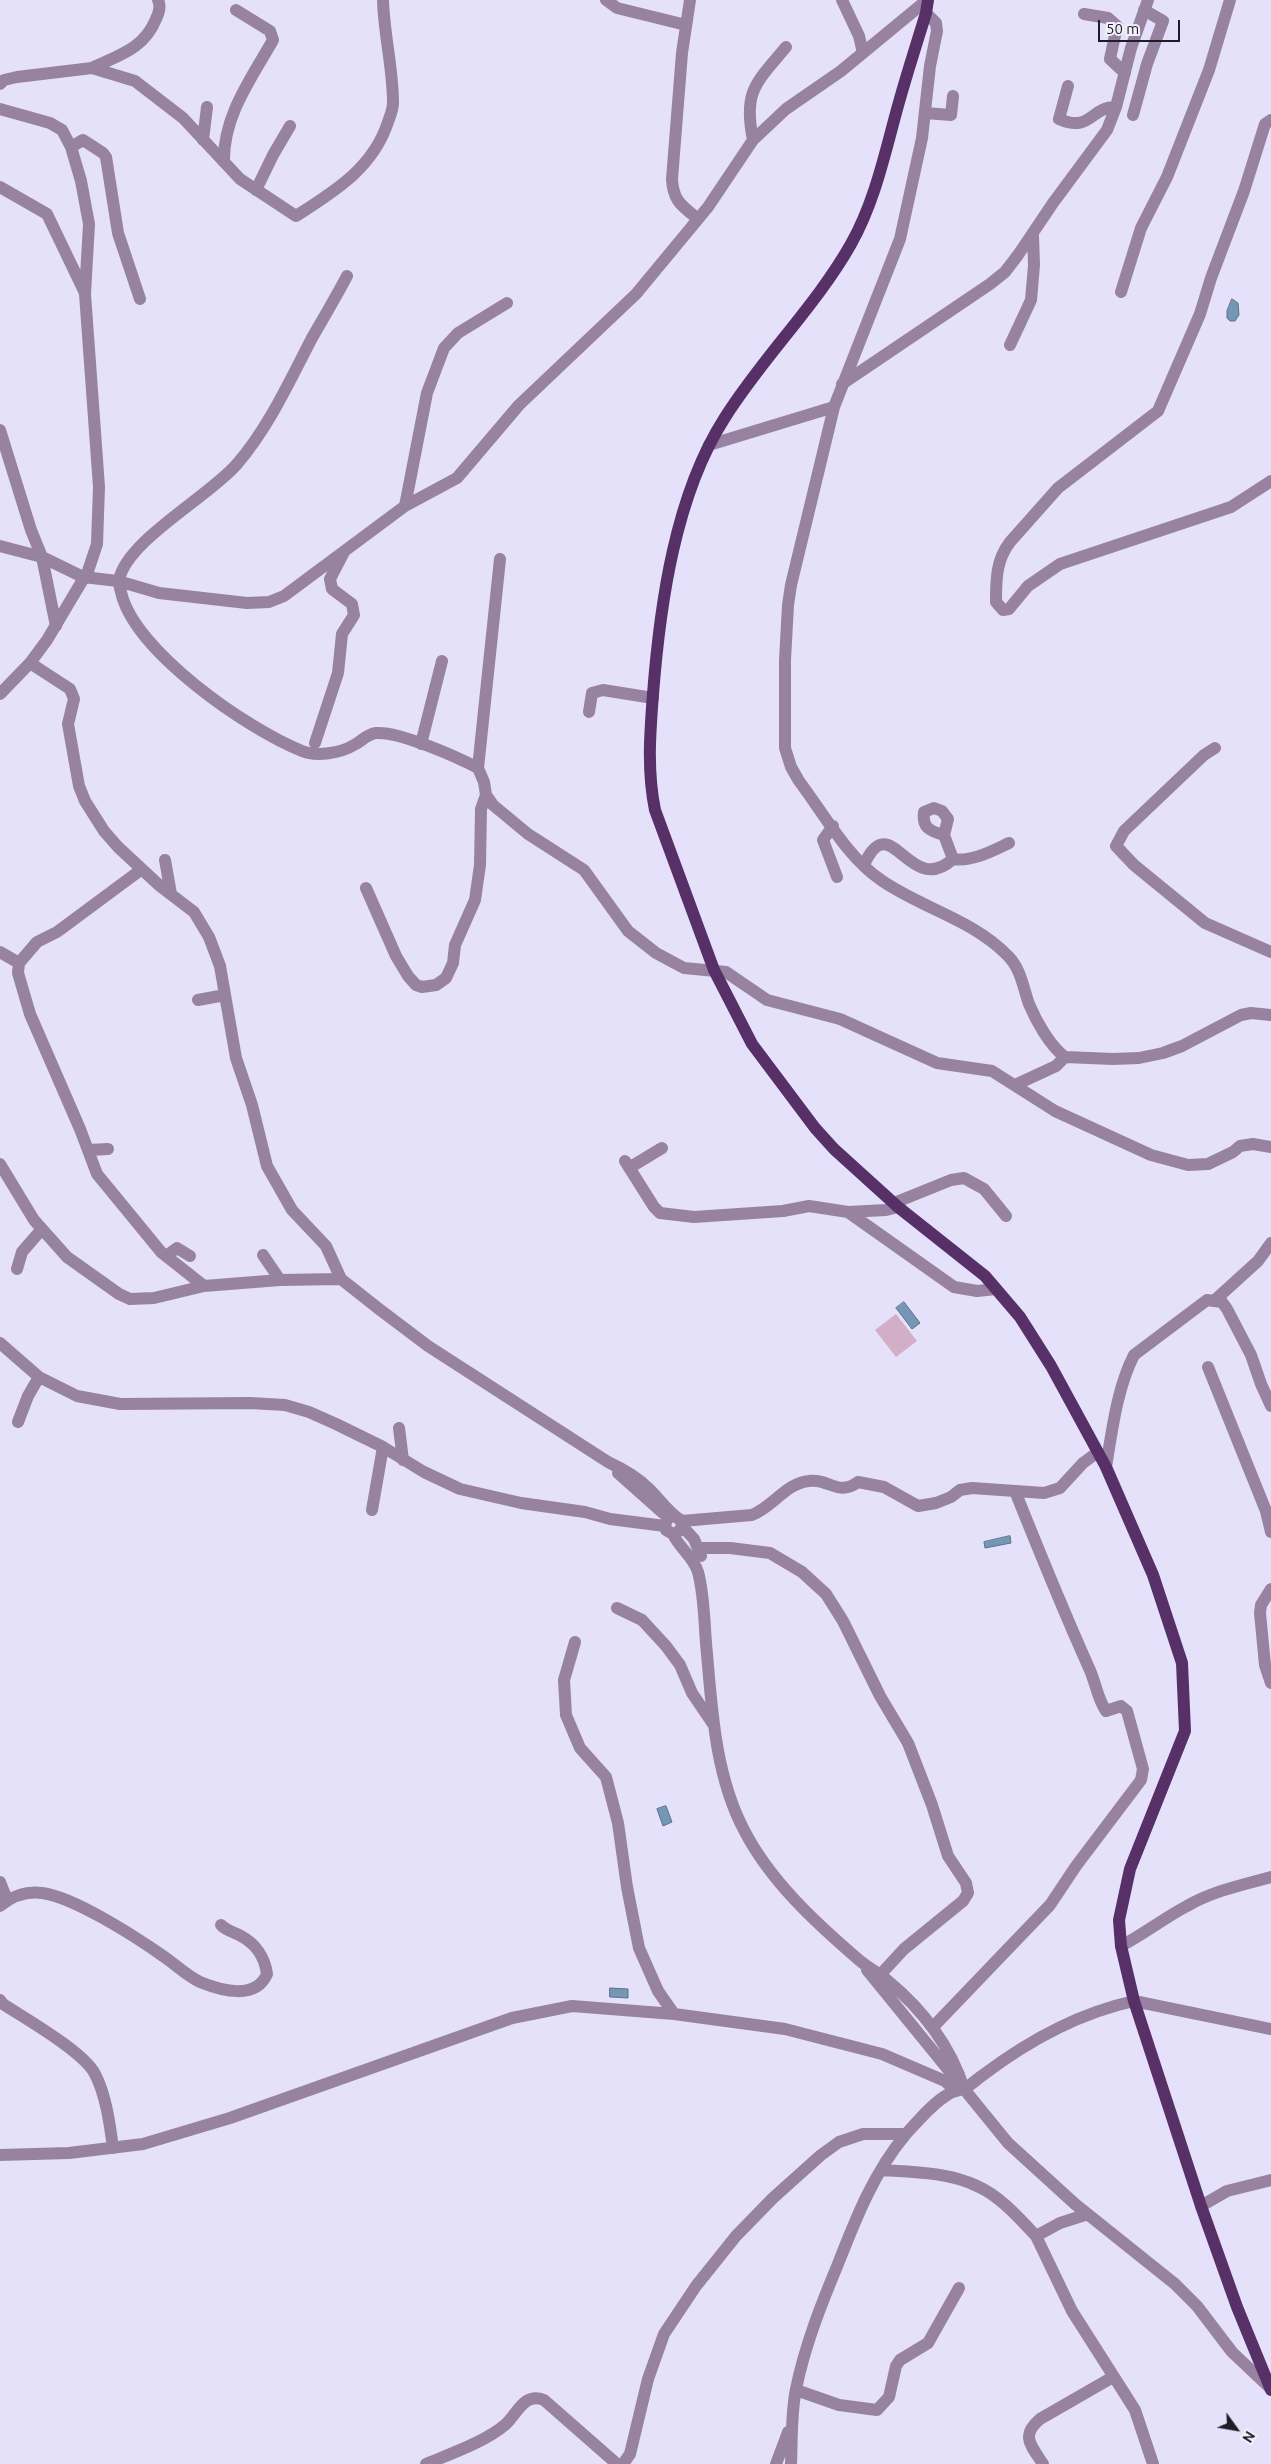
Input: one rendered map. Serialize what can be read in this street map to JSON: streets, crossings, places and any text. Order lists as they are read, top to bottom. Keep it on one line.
{"scale_bar":"50 m","north":"bottom right"}
